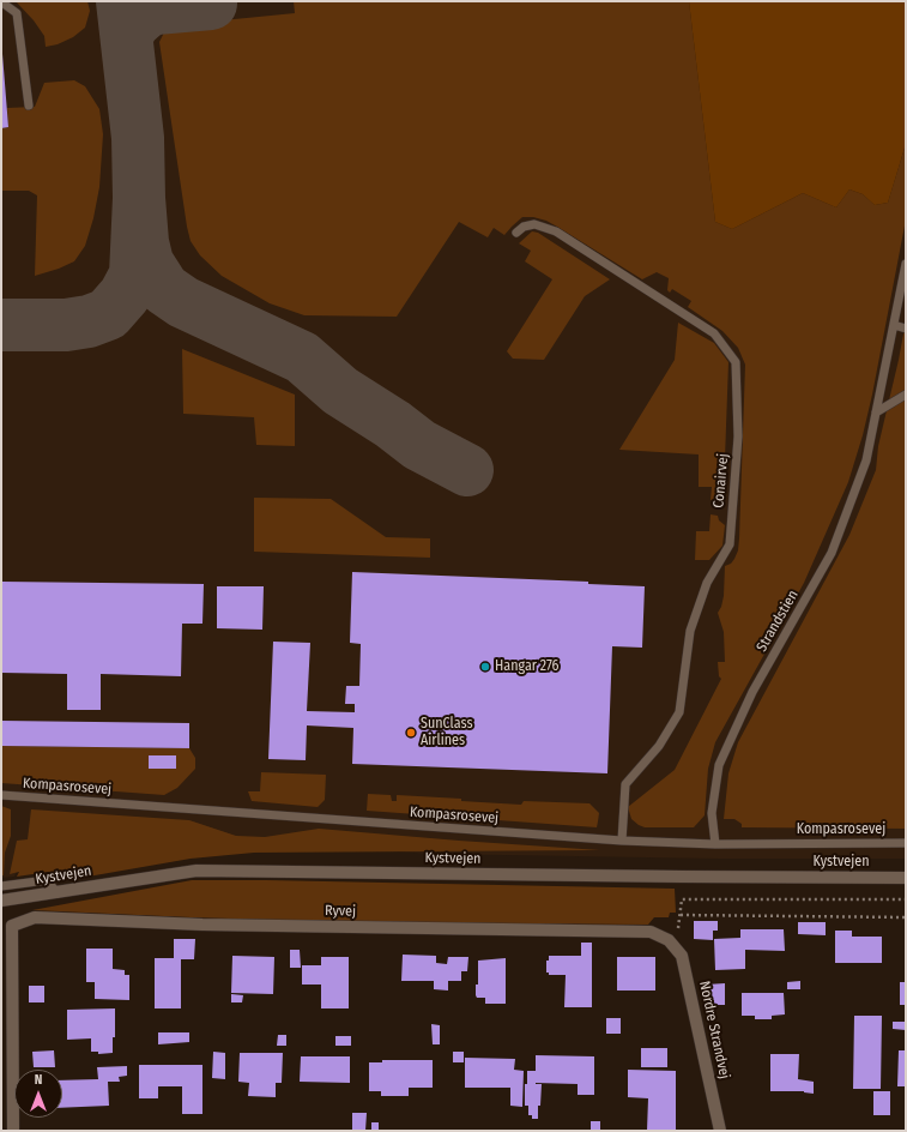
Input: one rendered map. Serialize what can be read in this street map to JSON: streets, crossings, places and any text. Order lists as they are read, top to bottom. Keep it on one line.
{"streets":{"street":["Kystvejen","Ryvej","Nordre Strandvej"],"lane":["Conairvej","Strandstien","Kompasrosevej"]},"crossings":[["Conairvej","Kompasrosevej"],["Strandstien","Kompasrosevej"],["Ryvej","Nordre Strandvej"]],"places":["Hangar 276","SunClass Airlines"],"north":"top"}
